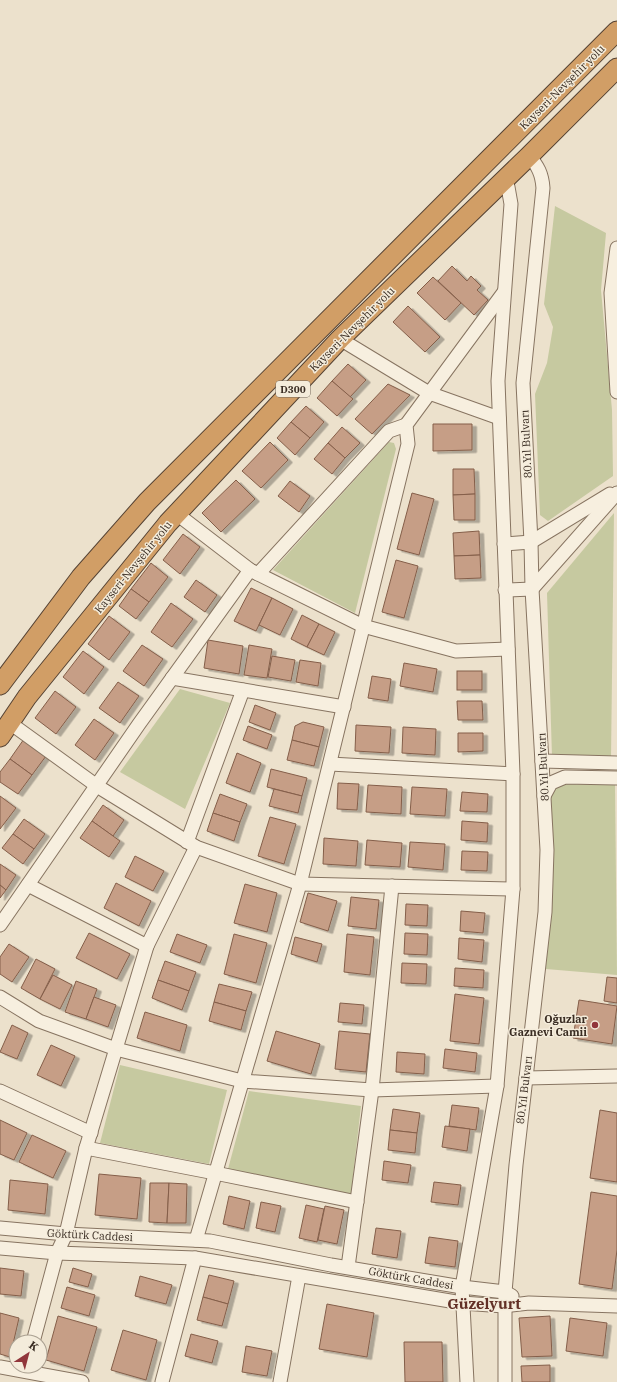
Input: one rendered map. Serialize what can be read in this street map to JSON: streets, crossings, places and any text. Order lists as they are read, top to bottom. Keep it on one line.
{"streets":{"highway":["Kayseri-Nevşehir yolu","D300"],"street":["80.Yıl Bulvarı","Göktürk Caddesi"]},"crossings":[["Kayseri-Nevşehir yolu","80.Yıl Bulvarı"],["80.Yıl Bulvarı","Göktürk Caddesi"]],"districts":["Güzelyurt"],"places":["Oğuzlar Gaznevi Camii"],"north":"top right"}
